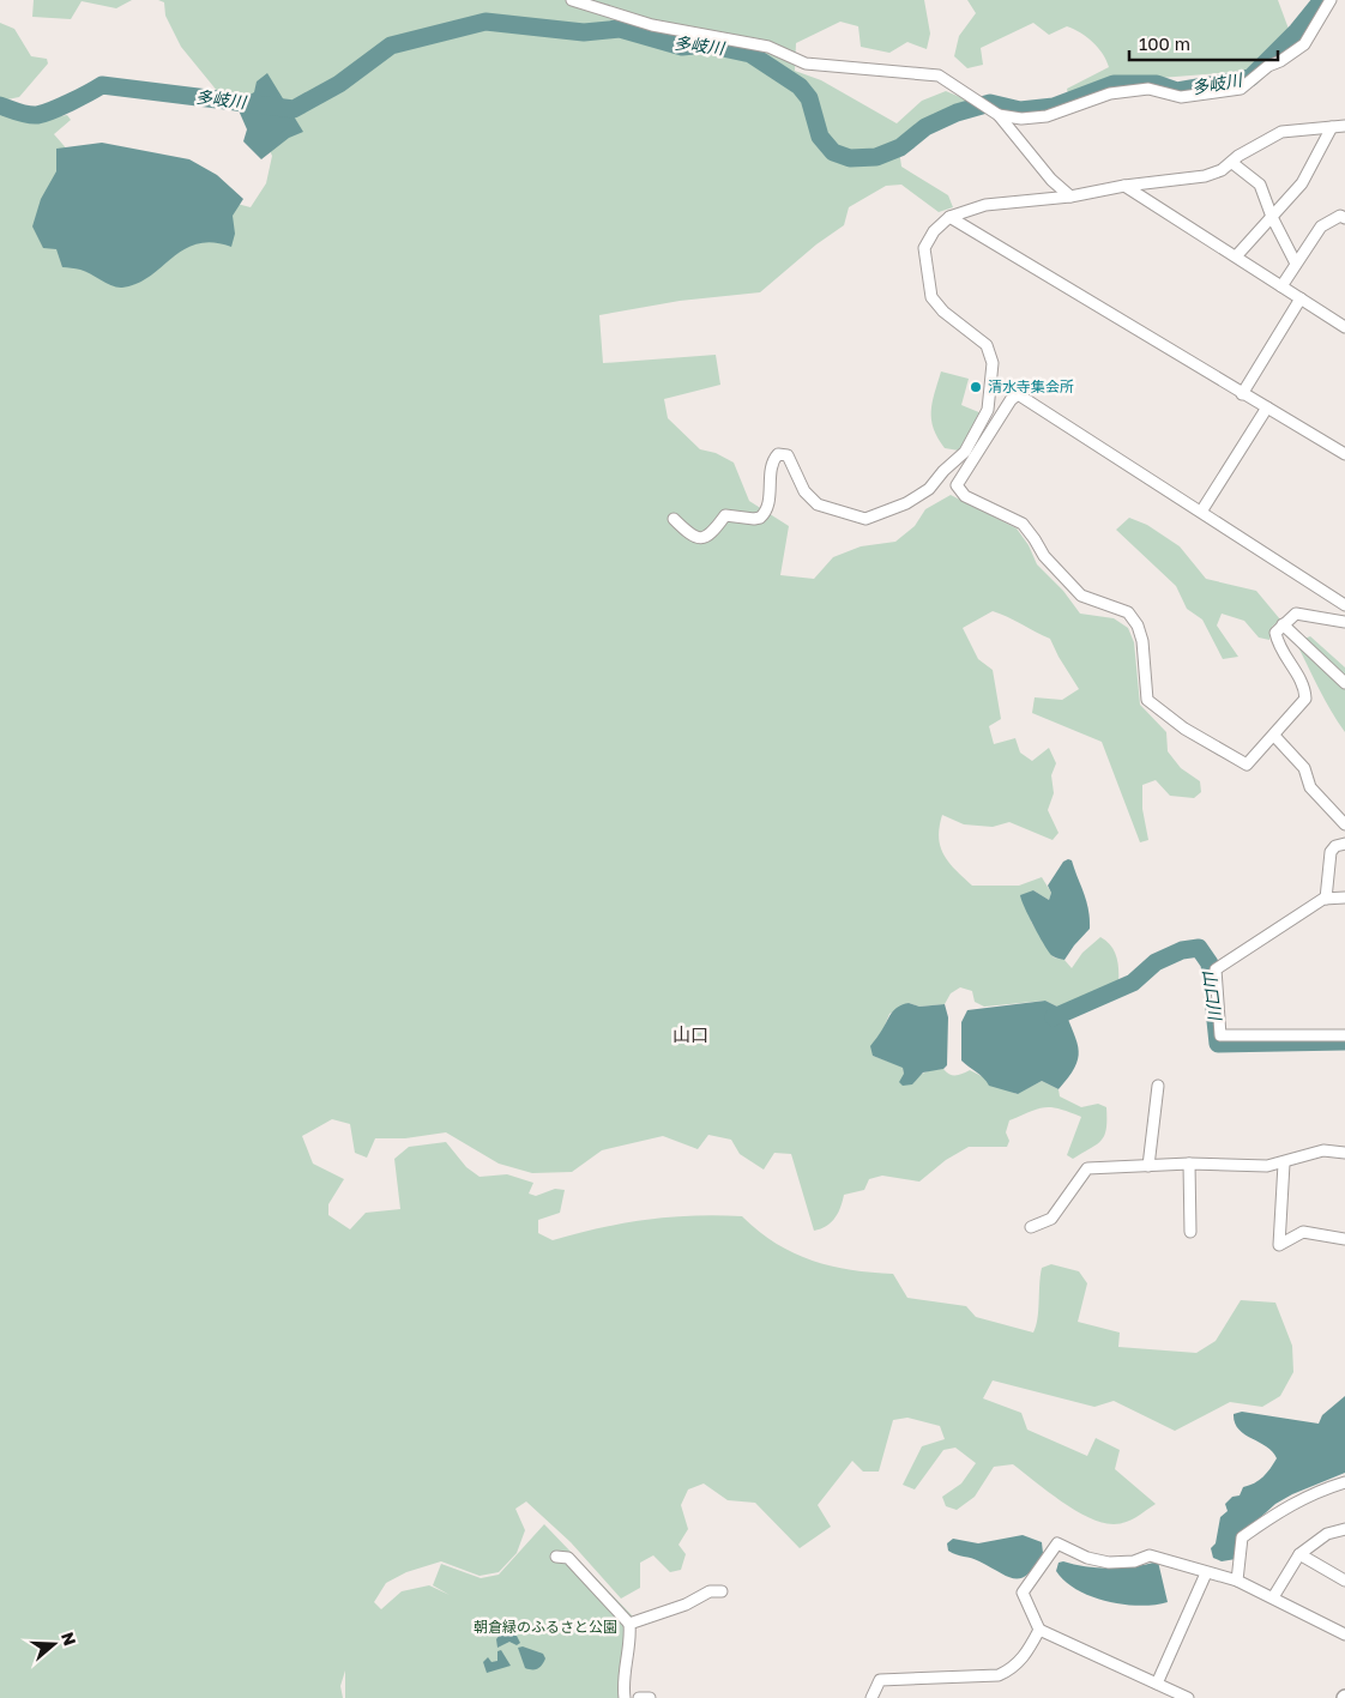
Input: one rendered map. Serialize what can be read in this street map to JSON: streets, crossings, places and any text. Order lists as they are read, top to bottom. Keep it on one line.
{"districts":["山口"],"water":["多岐川","山口川"],"parks":["朝倉緑のふるさと公園"],"places":["清水寺集会所"],"scale_bar":"100 m","north":"right"}
